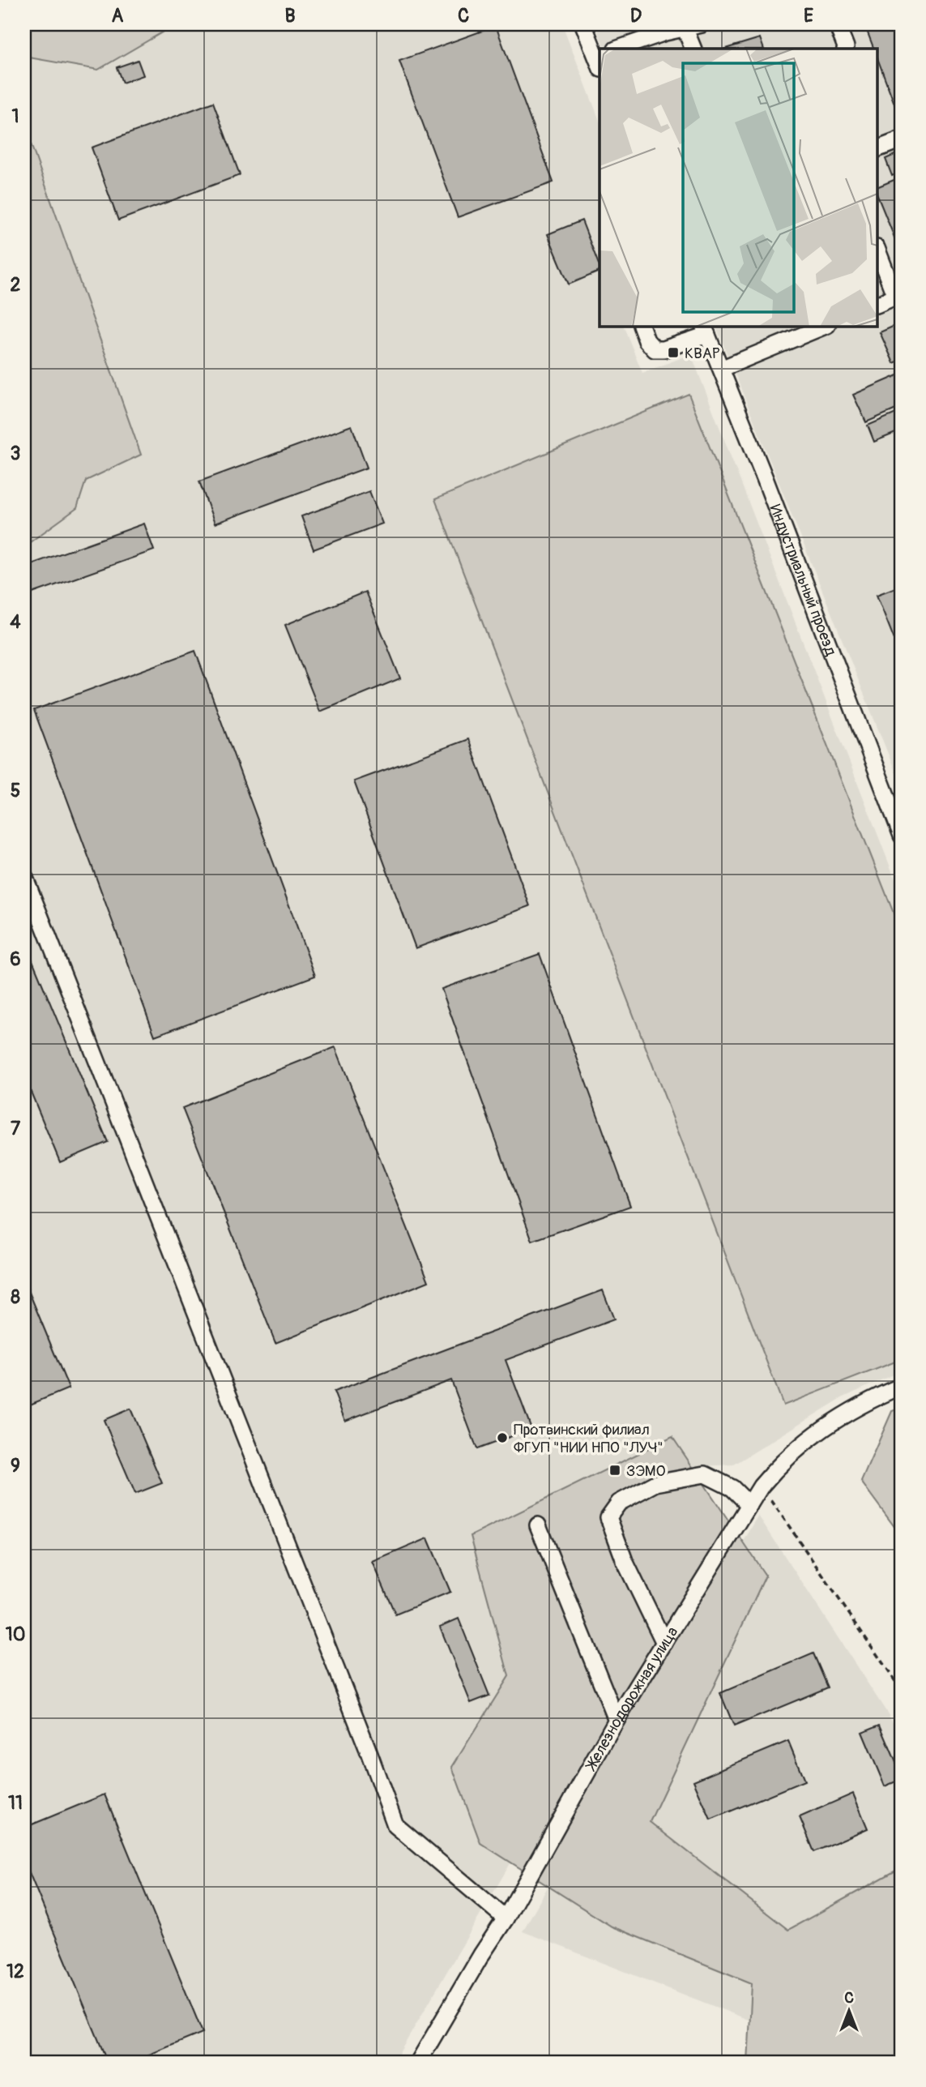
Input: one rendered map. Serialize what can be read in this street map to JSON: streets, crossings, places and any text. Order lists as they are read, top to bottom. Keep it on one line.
{"streets":{"street":["Индустриальный проезд","Железнодорожная улица"]},"places":{"transit":["КВАР","ЗЭМО"],"other":["Протвинский филиал ФГУП \"НИИ НПО \"ЛУЧ\""]},"north":"top","grid":{"columns":["A","B","C","D","E"],"rows":["1","2","3","4","5","6","7","8","9","10","11","12"]}}
